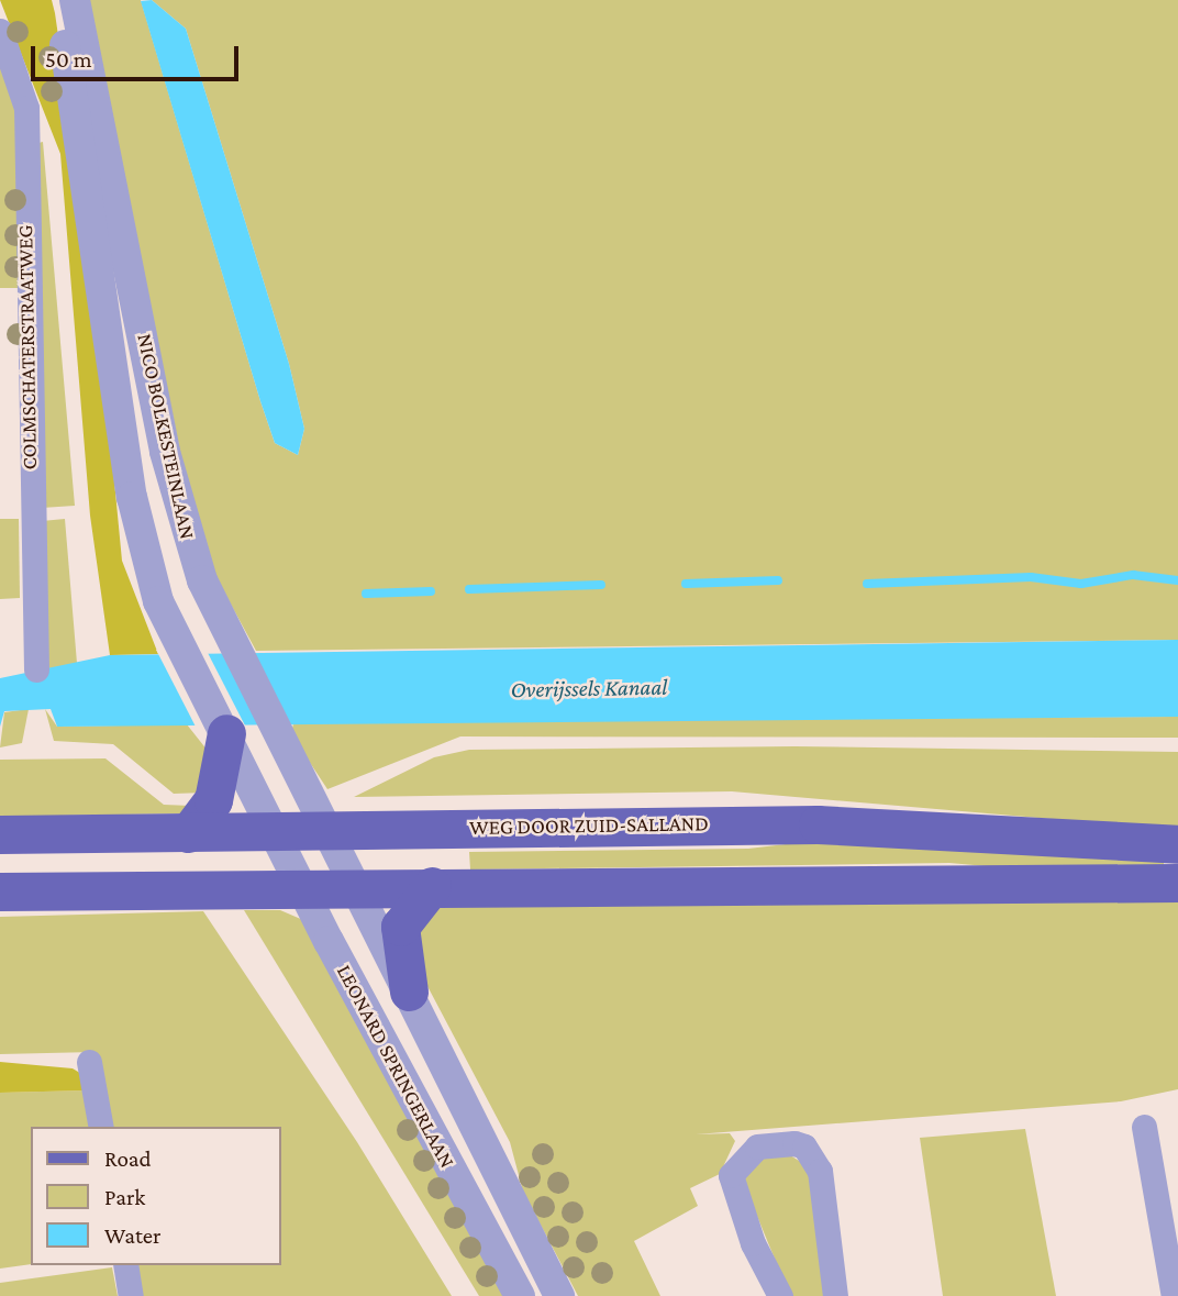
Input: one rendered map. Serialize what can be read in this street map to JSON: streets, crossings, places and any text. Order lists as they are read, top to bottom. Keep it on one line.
{"streets":{"main road":["WEG DOOR ZUID-SALLAND"],"street":["COLMSCHATERSTRAATWEG","NICO BOLKESTEINLAAN","LEONARD SPRINGERLAAN"]},"crossings":[["NICO BOLKESTEINLAAN","WEG DOOR ZUID-SALLAND"],["NICO BOLKESTEINLAAN","LEONARD SPRINGERLAAN"],["WEG DOOR ZUID-SALLAND","LEONARD SPRINGERLAAN"]],"water":["Overijssels Kanaal"],"legend":["Road","Park","Water"],"scale_bar":"50 m"}
